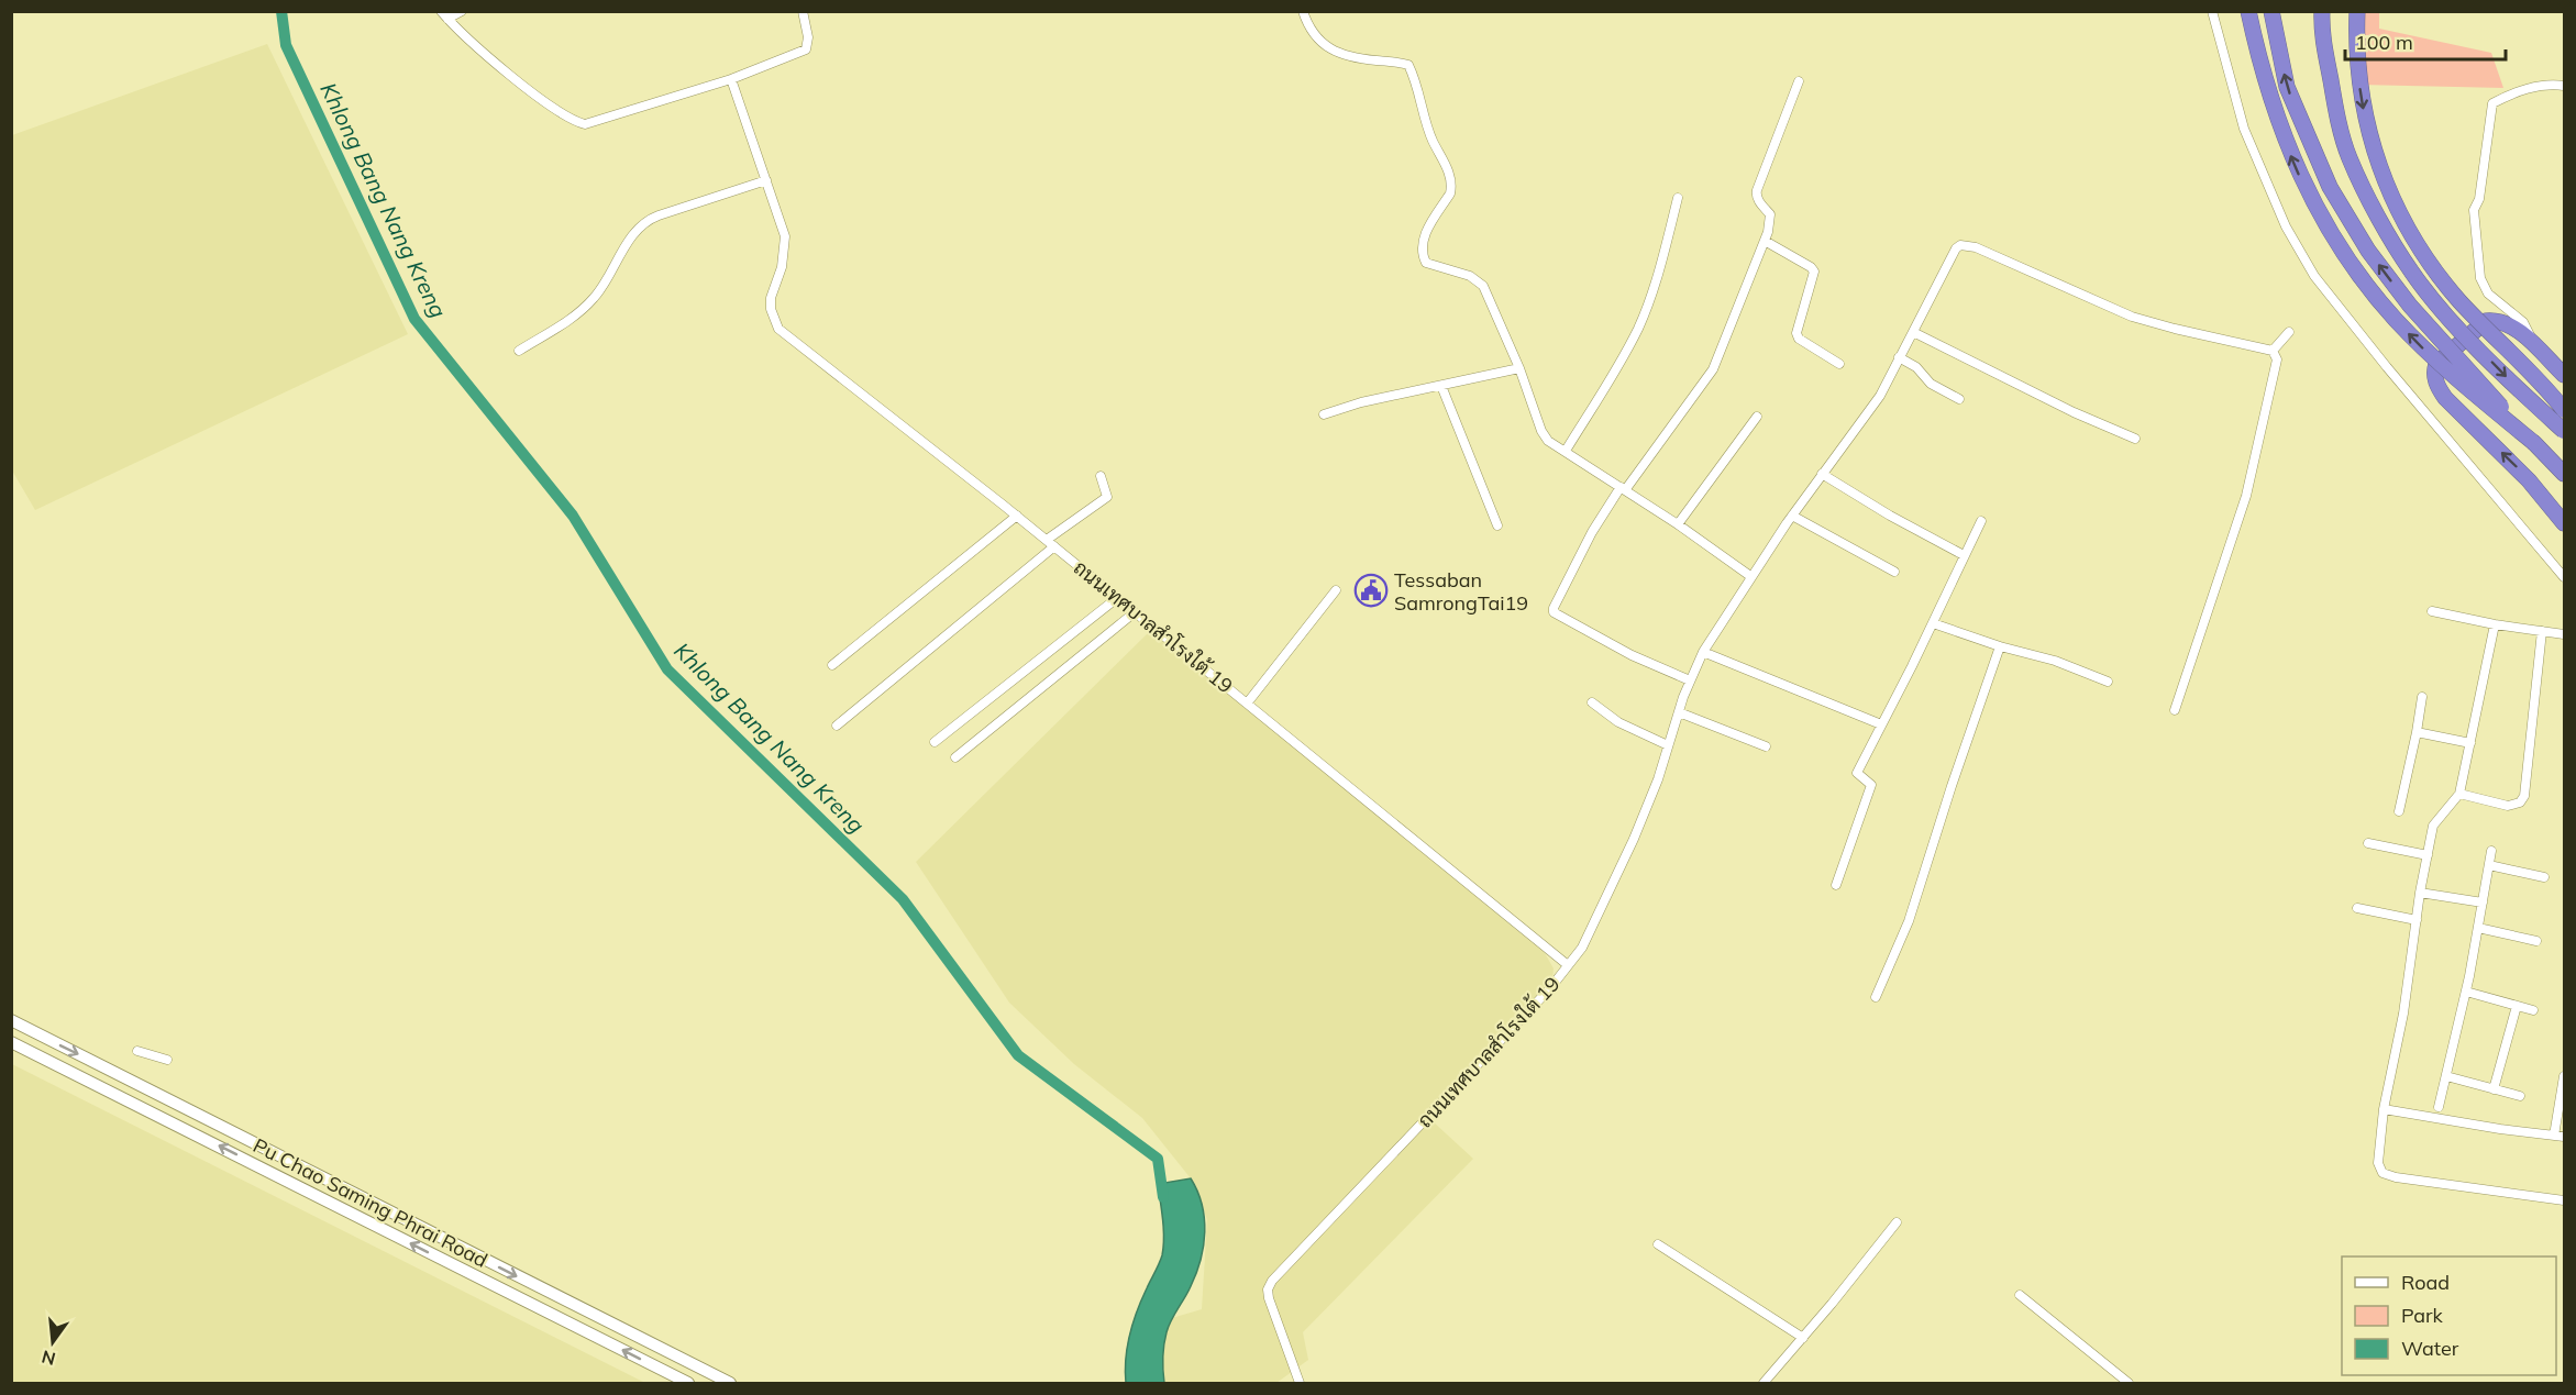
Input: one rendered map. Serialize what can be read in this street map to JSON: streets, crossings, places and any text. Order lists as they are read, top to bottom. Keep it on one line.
{"streets":{"main road":["Pu Chao Saming Phrai Road"],"street":["ถนนเทศบาลสำโรงใต้ 19"]},"water":["Khlong Bang Nang Kreng"],"places":{"public building":["Tessaban SamrongTai19"]},"legend":["Road","Park","Water"],"scale_bar":"100 m","north":"bottom"}
